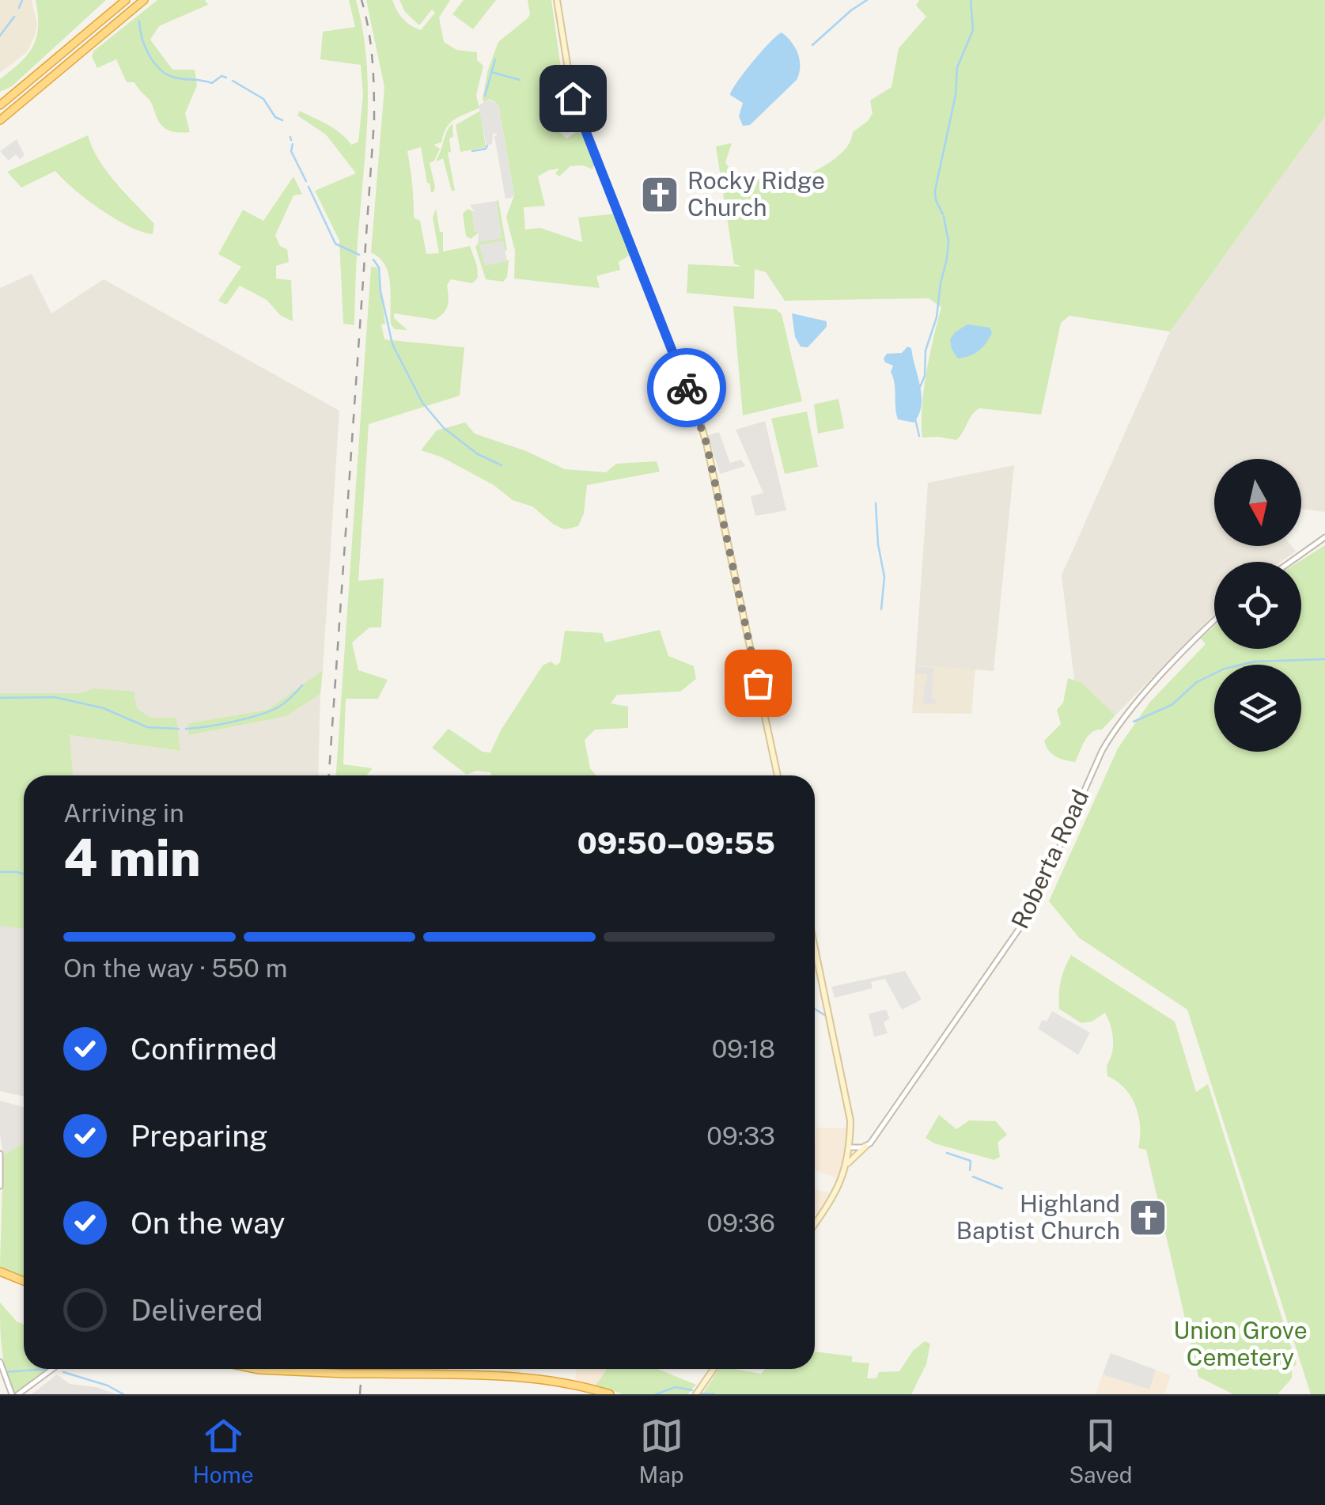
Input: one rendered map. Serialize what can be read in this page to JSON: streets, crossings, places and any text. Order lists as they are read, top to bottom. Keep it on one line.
{"streets":{"street":["Roberta Road"]},"parks":["Union Grove Cemetery"],"places":{"church":["Rocky Ridge Church","Highland Baptist Church"]},"north":"bottom","page":{"heading":["4 min","Arriving in","09:50–09:55"],"bar":"On the way · 550 m","list":[["Confirmed","09:18"],["Preparing","09:33"],["On the way","09:36"],"Delivered"],"tabs":["Home","Map","Saved"]}}
